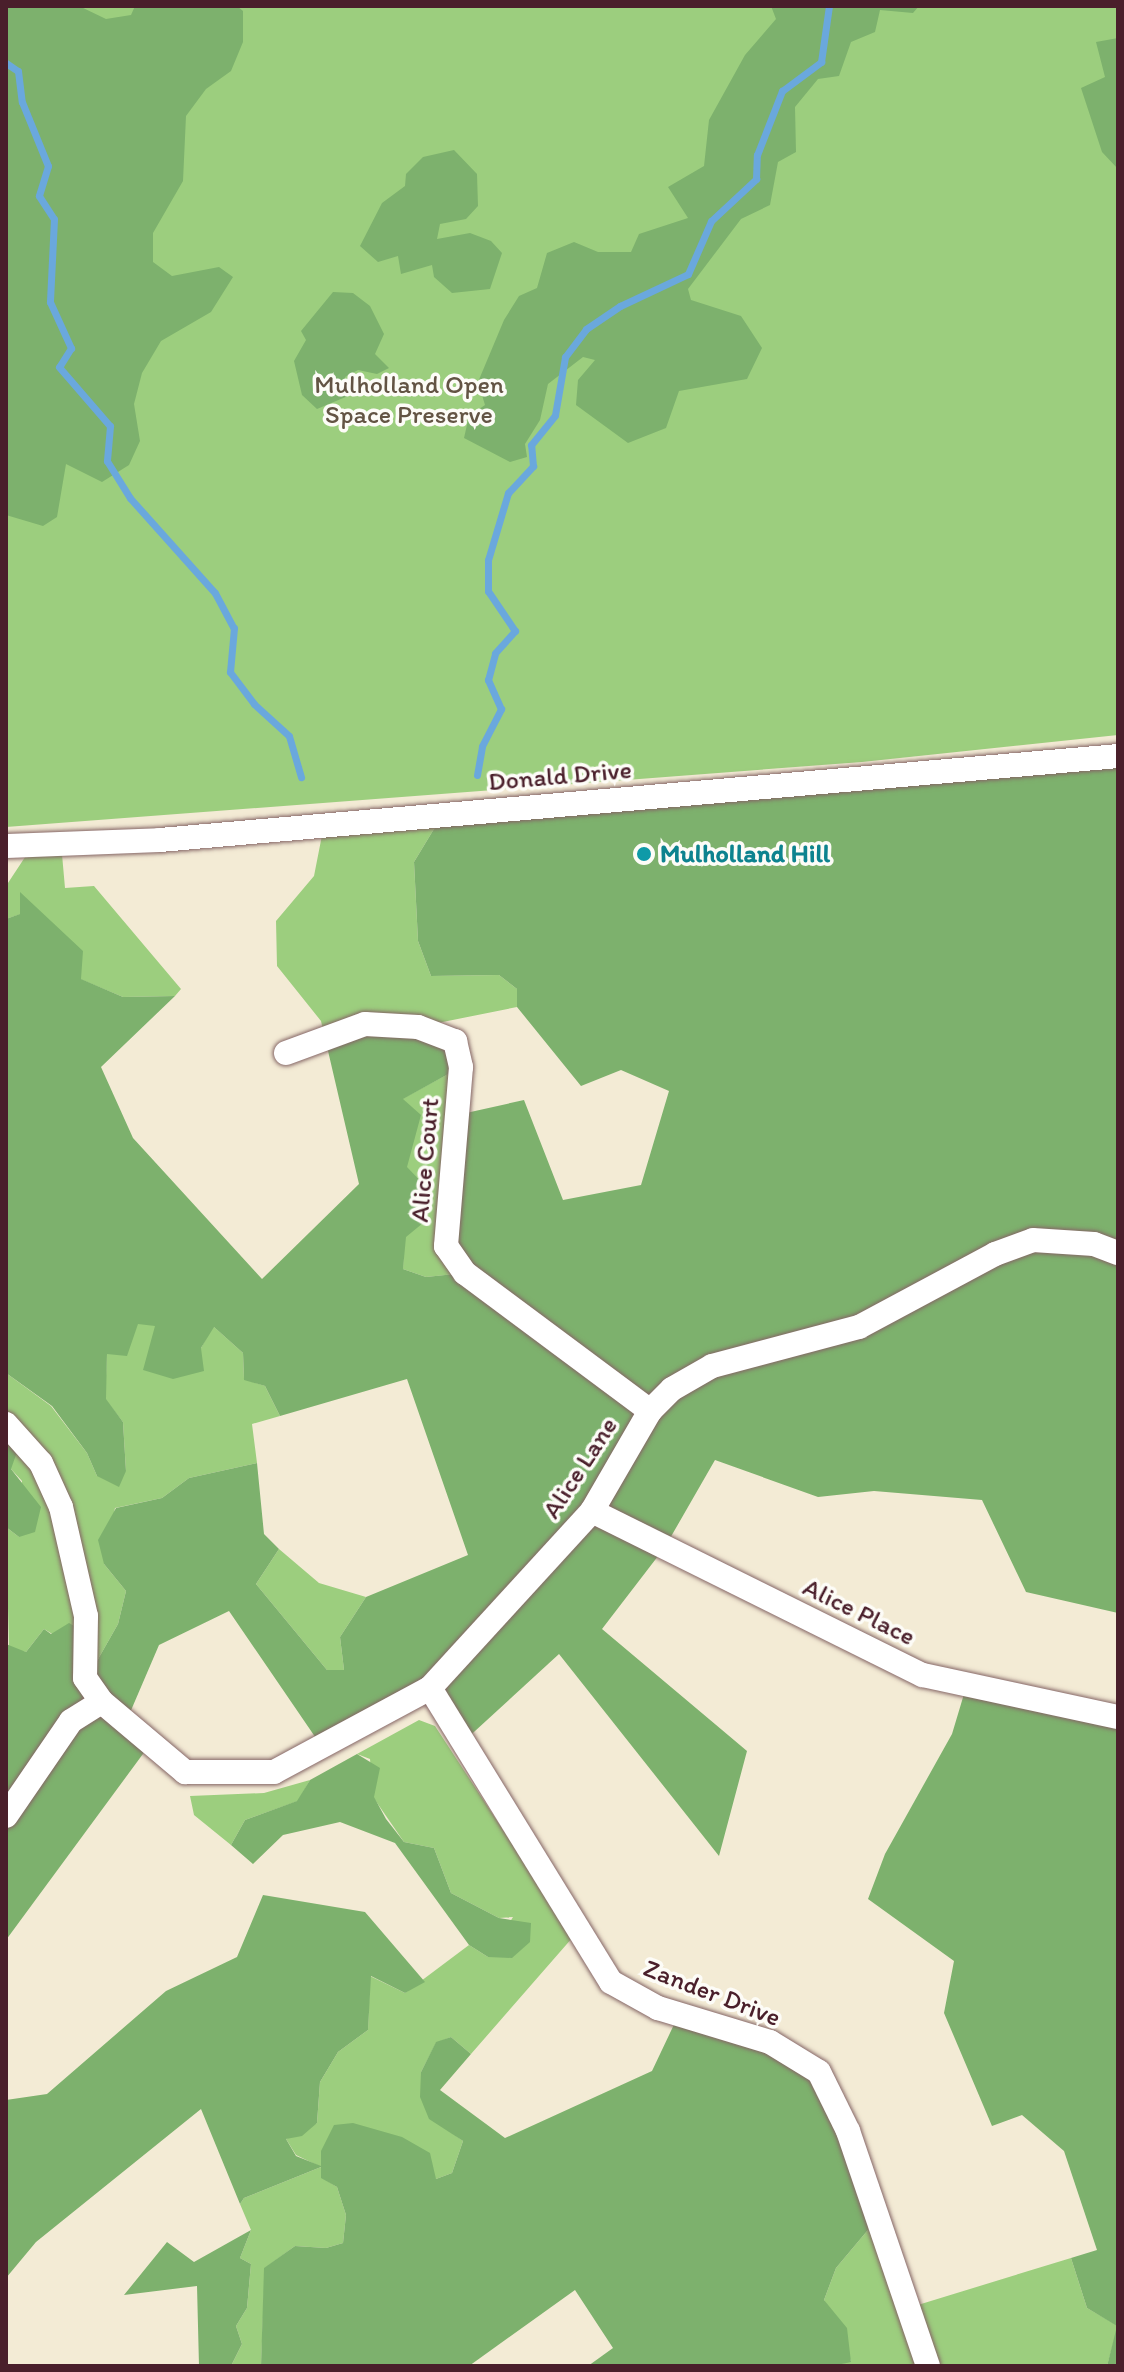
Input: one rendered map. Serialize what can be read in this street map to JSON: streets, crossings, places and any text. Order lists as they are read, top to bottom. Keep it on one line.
{"streets":{"street":["Donald Drive","Alice Court","Alice Lane","Alice Place","Zander Drive"]},"crossings":[["Alice Court","Alice Lane"],["Alice Lane","Alice Place"],["Alice Lane","Zander Drive"]],"parks":["Mulholland Open Space Preserve"],"places":["Mulholland Hill"]}
